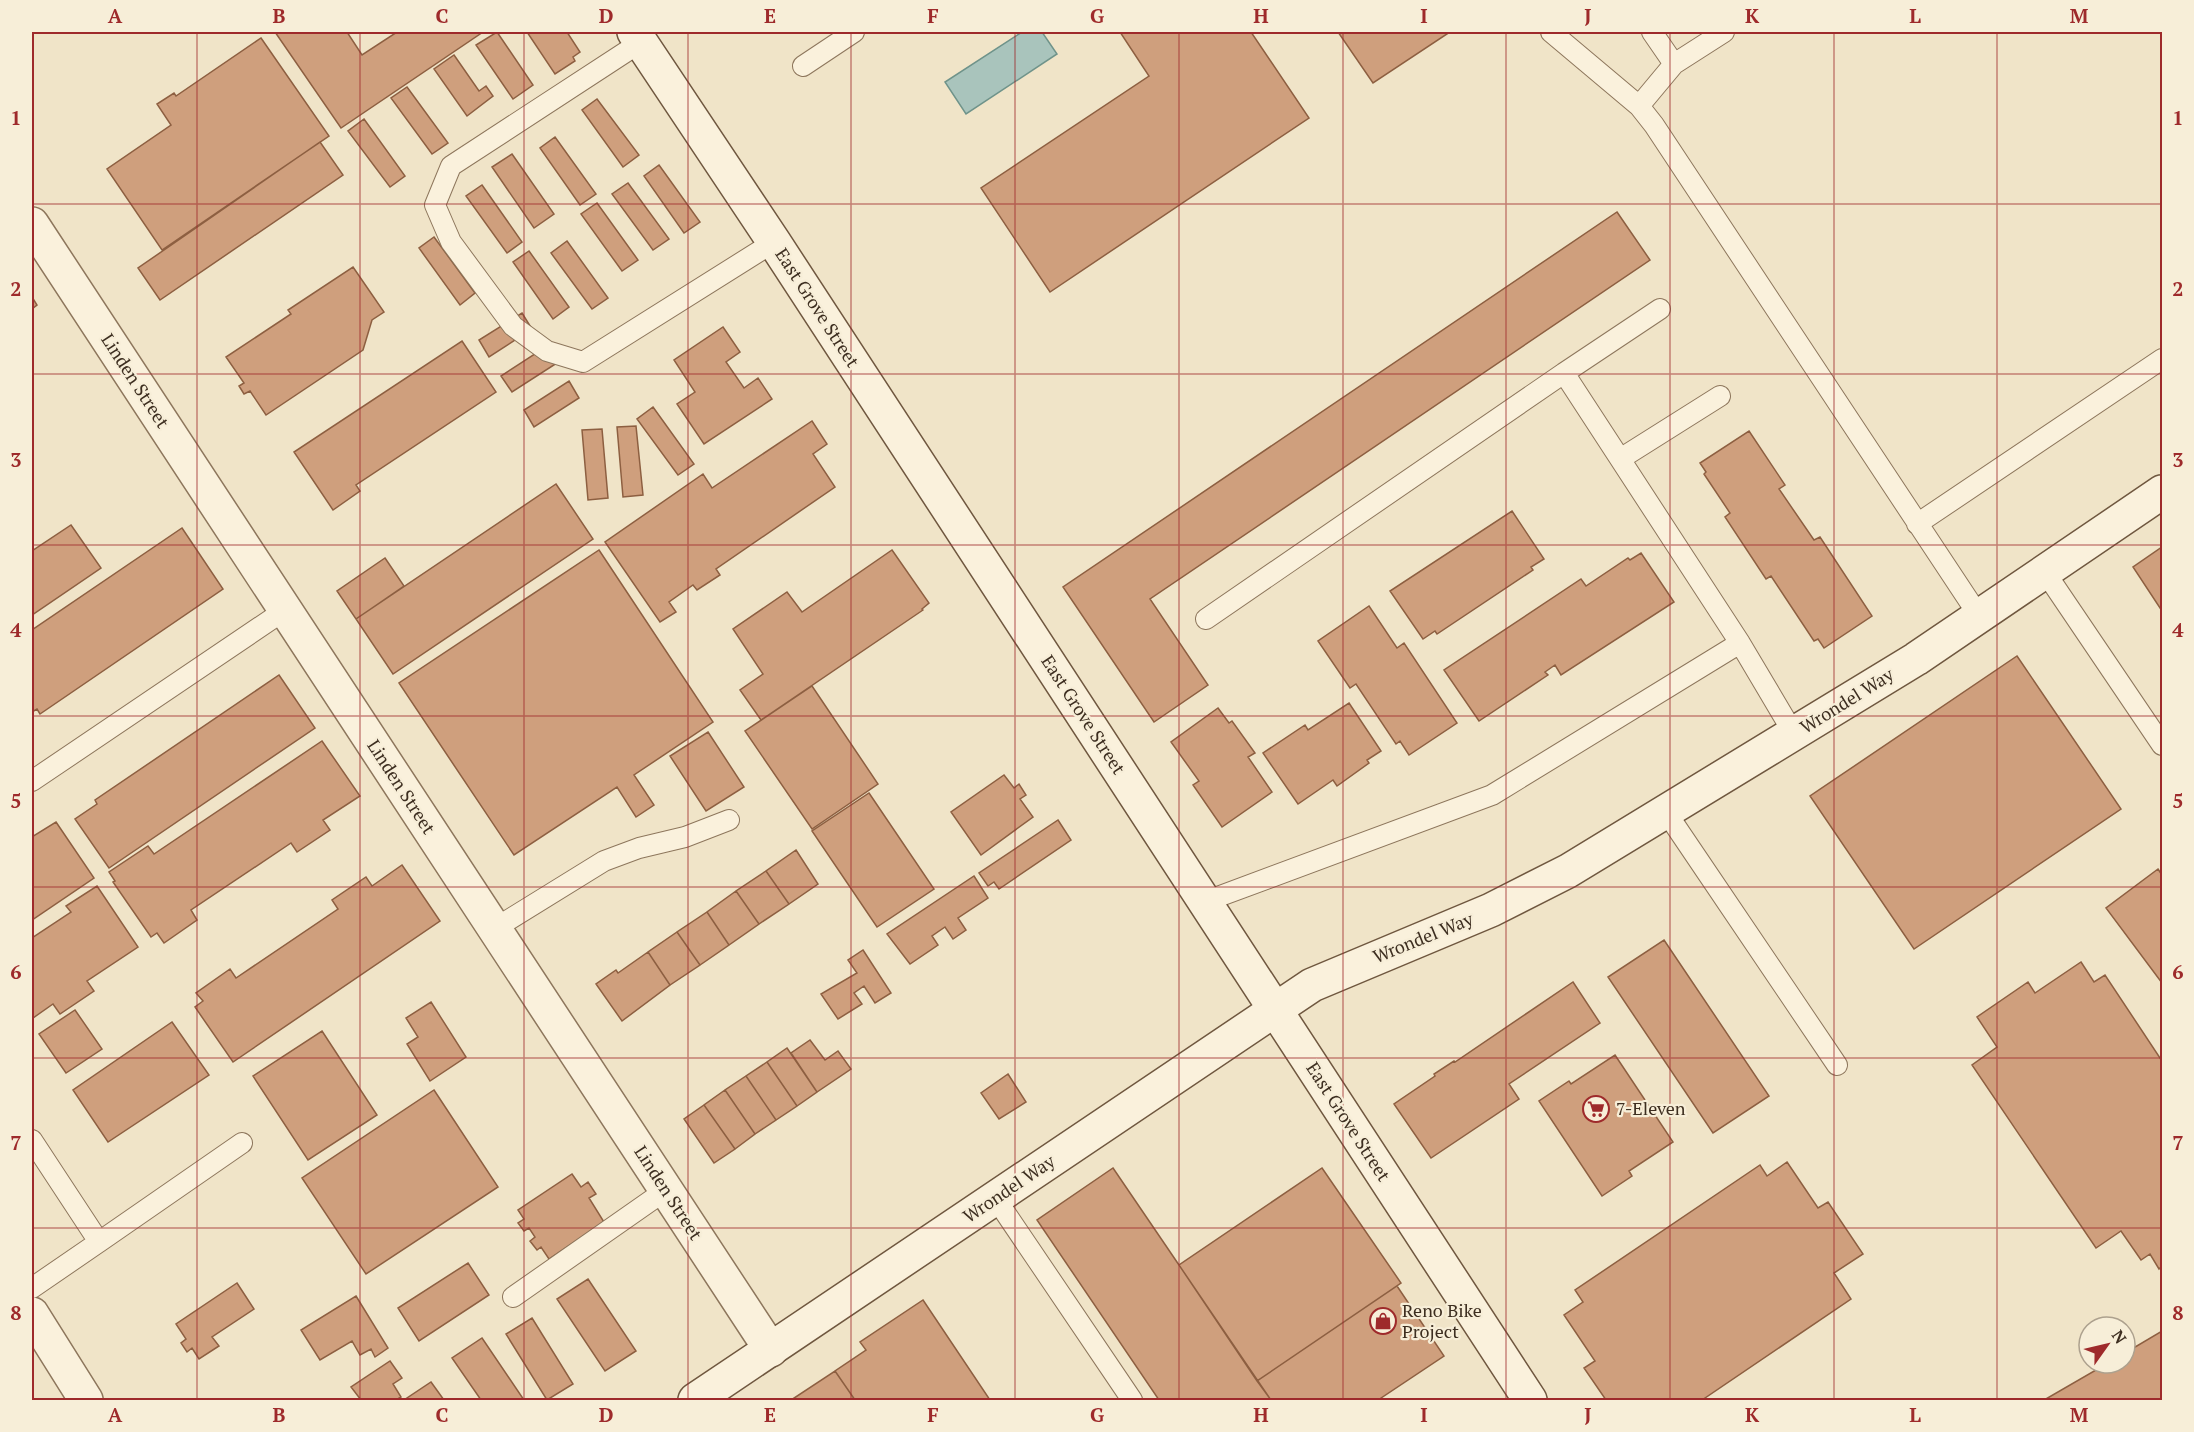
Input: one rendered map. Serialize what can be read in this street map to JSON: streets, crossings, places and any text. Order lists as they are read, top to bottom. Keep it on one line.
{"streets":{"street":["East Grove Street","Linden Street","Wrondel Way"]},"crossings":[["East Grove Street","Wrondel Way"],["Linden Street","Wrondel Way"]],"places":{"supermarket":["7-Eleven"],"shop":["Reno Bike Project"]},"north":"top right","grid":{"columns":["A","B","C","D","E","F","G","H","I","J","K","L","M"],"rows":["1","2","3","4","5","6","7","8"]}}
